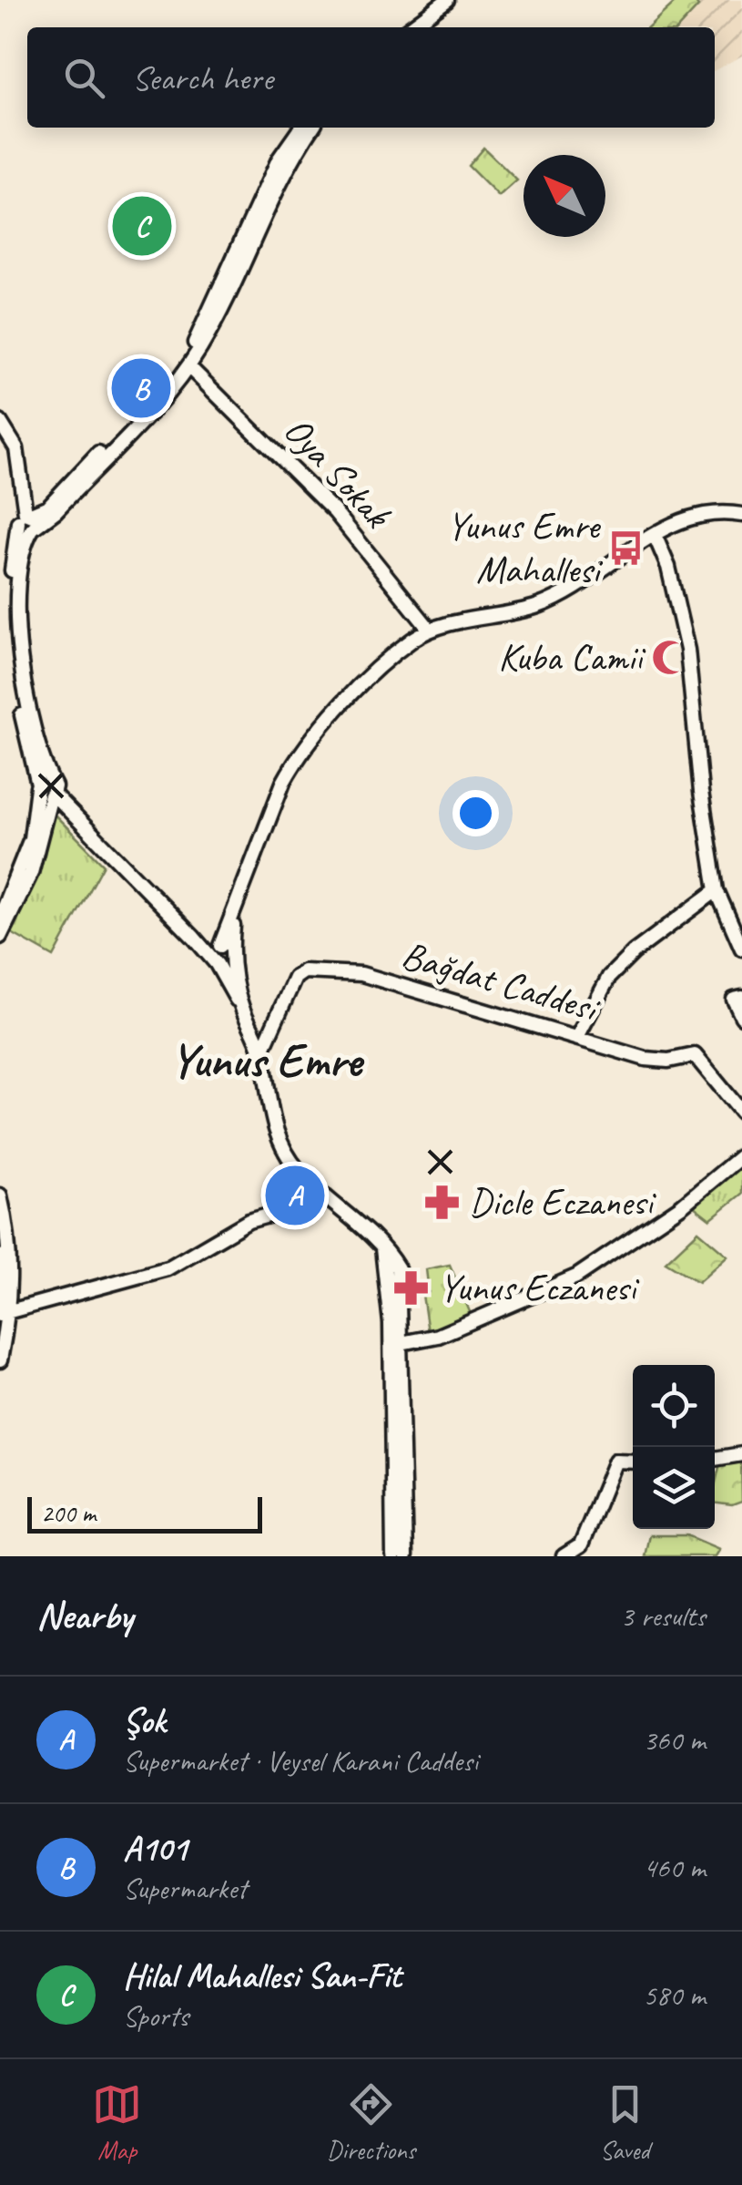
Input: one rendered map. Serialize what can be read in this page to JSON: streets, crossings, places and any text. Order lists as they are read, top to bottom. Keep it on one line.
{"streets":{"street":["Oya Sokak","Bağdat Caddesi"]},"districts":["Yunus Emre"],"places":{"bus stop":["Yunus Emre Mahallesi"],"mosque":["Kuba Camii"],"pharmacy":["Dicle Eczanesi","Yunus Eczanesi"]},"scale_bar":"200 m","north":"top left","page":{"search":"Search here","pins":["C","B","A"],"scale":"200 m","heading":["Nearby","3 results"],"list":[{"mark":"A","name":"Şok","note":"Supermarket · Veysel Karani Caddesi","value":"360 m"},{"mark":"B","name":"A101","note":"Supermarket","value":"460 m"},{"mark":"C","name":"Hilal Mahallesi San-Fit","note":"Sports","value":"580 m"}],"nav":["Map","Directions","Saved"]}}
